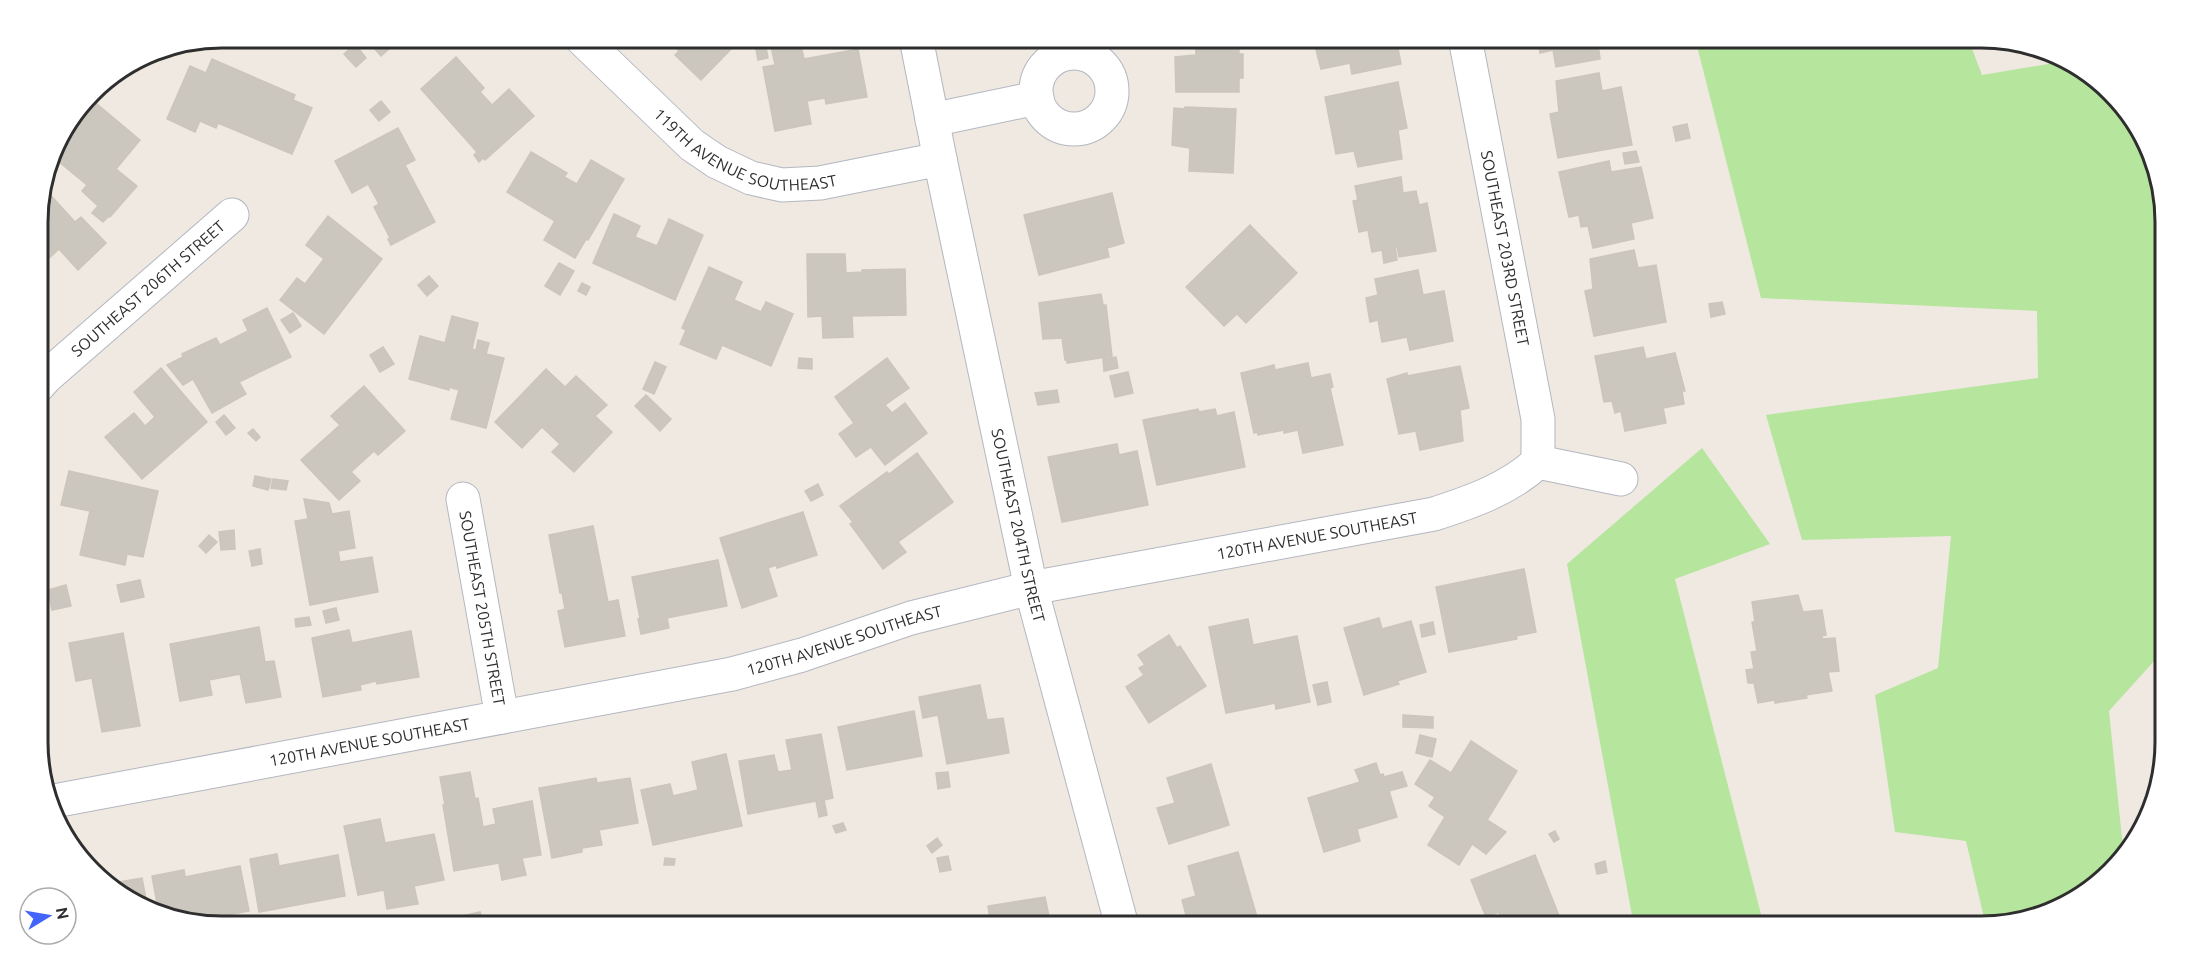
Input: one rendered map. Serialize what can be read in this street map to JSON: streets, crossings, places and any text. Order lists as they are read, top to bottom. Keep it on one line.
{"streets":{"street":["119TH AVENUE SOUTHEAST","SOUTHEAST 203RD STREET","SOUTHEAST 206TH STREET","SOUTHEAST 204TH STREET","120TH AVENUE SOUTHEAST","SOUTHEAST 205TH STREET"]},"crossings":[["119TH AVENUE SOUTHEAST","SOUTHEAST 204TH STREET"],["SOUTHEAST 203RD STREET","120TH AVENUE SOUTHEAST"],["SOUTHEAST 204TH STREET","120TH AVENUE SOUTHEAST"],["120TH AVENUE SOUTHEAST","SOUTHEAST 205TH STREET"]],"north":"right"}
